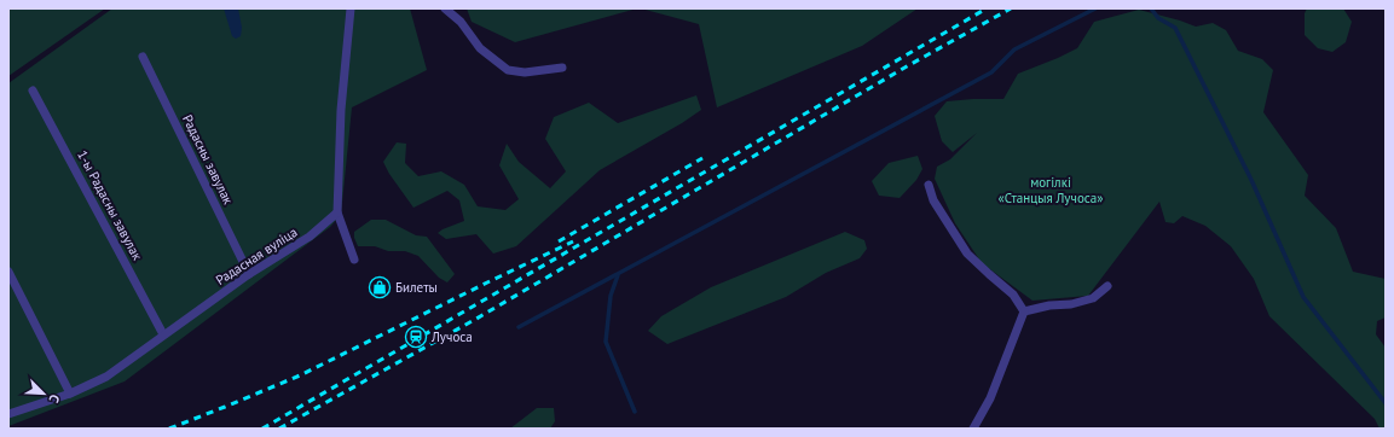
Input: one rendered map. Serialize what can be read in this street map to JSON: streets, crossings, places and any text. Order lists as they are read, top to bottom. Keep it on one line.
{"streets":{"lane":["Радасны завулак","1-ы Радасны завулак","Радасная вуліца"]},"crossings":[["Радасны завулак","Радасная вуліца"],["1-ы Радасны завулак","Радасная вуліца"]],"parks":["могілкі «Станцыя Лучоса»"],"places":{"shop":["Билеты"],"station":["Лучоса"]},"north":"bottom right"}
